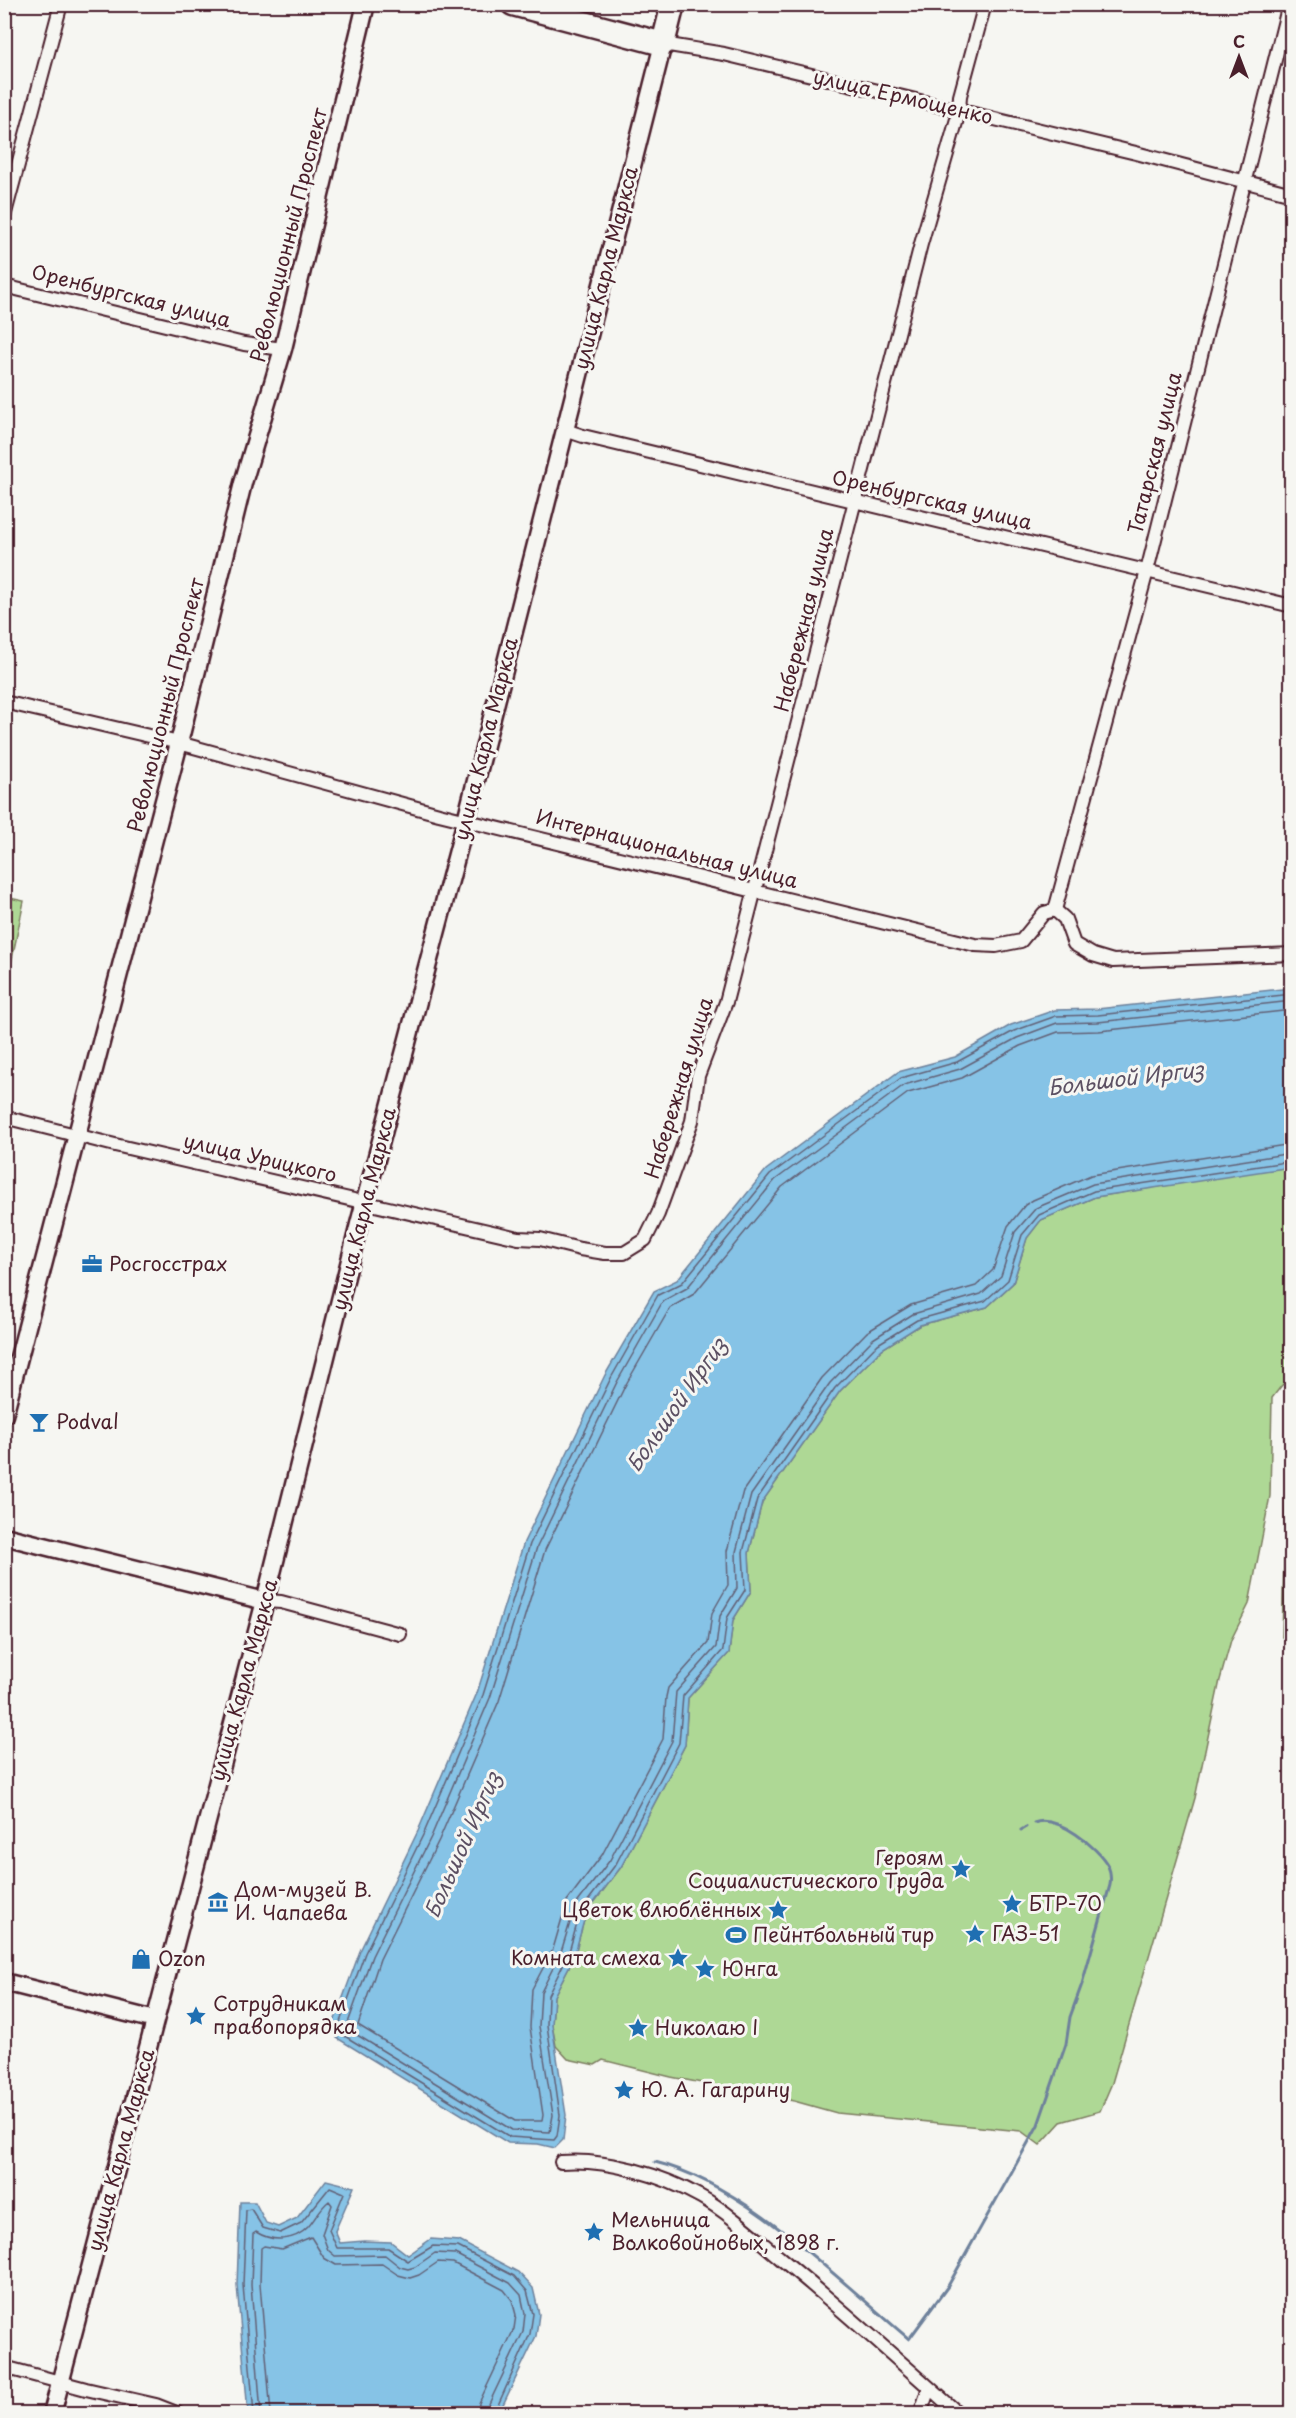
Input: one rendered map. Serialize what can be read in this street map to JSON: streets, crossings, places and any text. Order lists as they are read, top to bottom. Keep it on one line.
{"streets":{"highway":["улица Ермощенко","улица Карла Маркса"],"main road":["Революционный Проспект"],"street":["Оренбургская улица","Татарская улица","Набережная улица","Интернациональная улица","улица Урицкого"]},"crossings":[["улица Ермощенко","улица Карла Маркса"],["улица Ермощенко","Татарская улица"],["улица Ермощенко","Набережная улица"],["Революционный Проспект","Оренбургская улица"],["Революционный Проспект","Интернациональная улица"],["Революционный Проспект","улица Урицкого"],["улица Карла Маркса","Оренбургская улица"],["улица Карла Маркса","Интернациональная улица"],["улица Карла Маркса","улица Урицкого"],["Оренбургская улица","Татарская улица"],["Оренбургская улица","Набережная улица"],["Татарская улица","Интернациональная улица"],["Набережная улица","Интернациональная улица"],["Набережная улица","улица Урицкого"]],"water":["Большой Иргиз"],"places":{"office":["Росгосстрах"],"bar":["Podval"],"place":["Героям Социалистического Труда","БТР-70","Цветок влюблённых","ГАЗ-51","Комната смеха","Юнга","Сотрудникам правопорядка","Николаю I","Ю. А. Гагарину","Мельница Волковойновых, 1898 г."],"museum":["Дом-музей В. И. Чапаева"],"sports":["Пейнтбольный тир"],"shop":["Ozon"]},"north":"top"}
